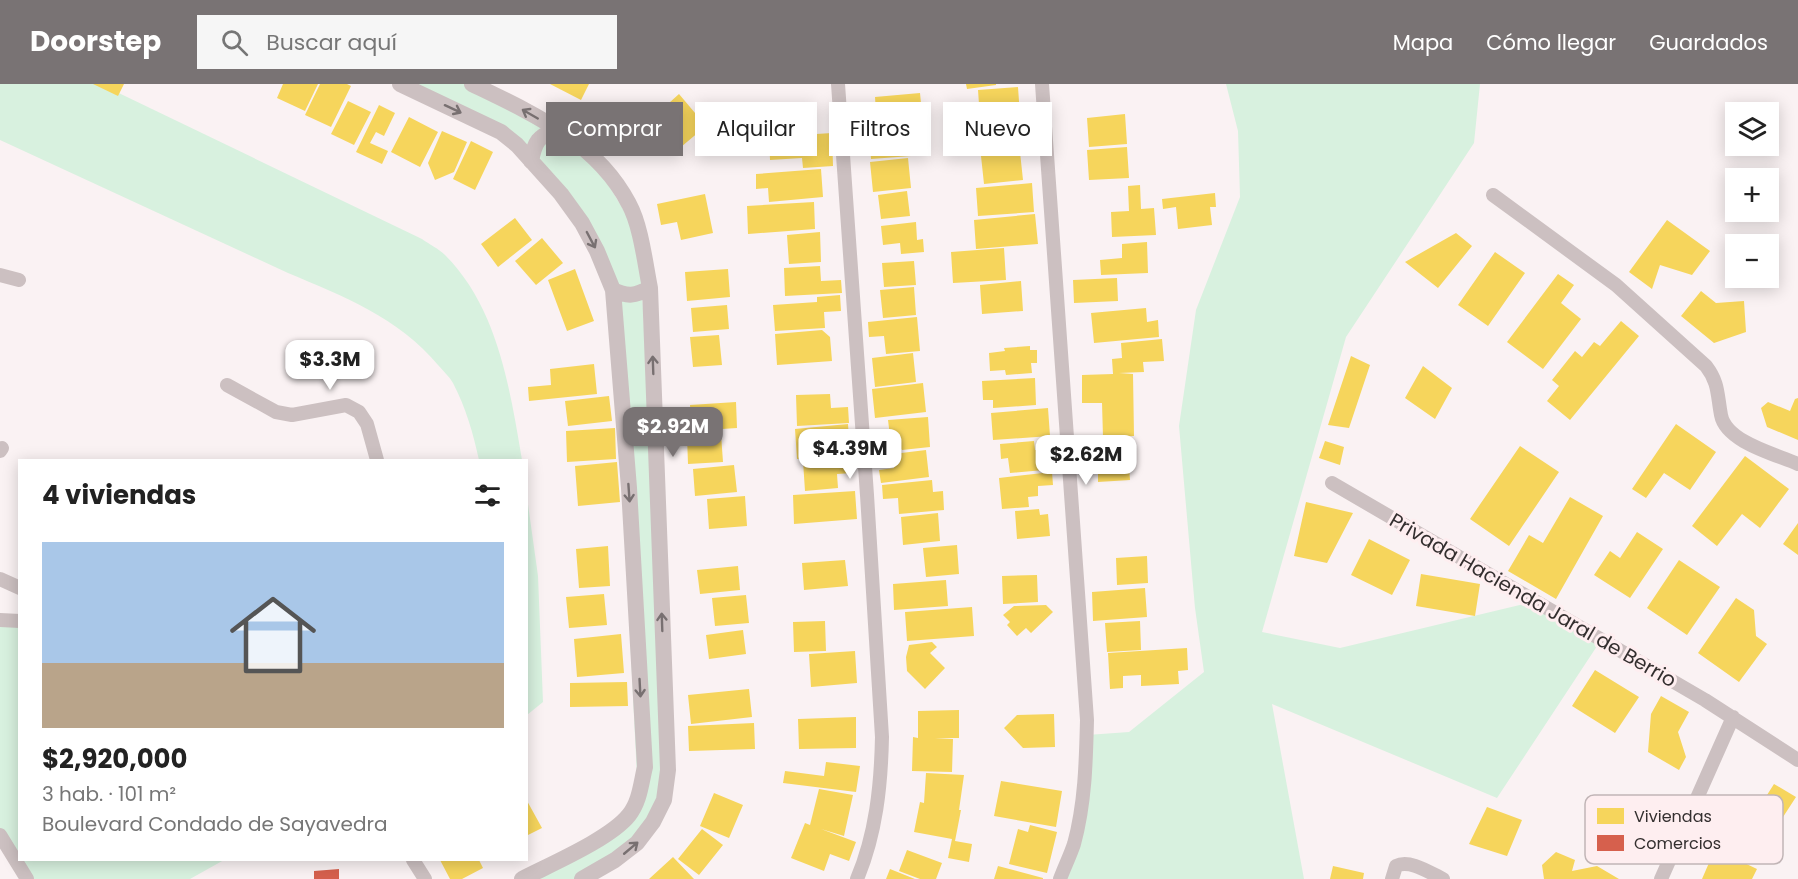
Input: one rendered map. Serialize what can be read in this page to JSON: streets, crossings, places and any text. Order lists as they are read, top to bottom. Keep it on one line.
{"streets":{"street":["Privada Hacienda Jaral de Berrio"]},"legend":["Viviendas","Comercios"],"page":{"header":"Doorstep","search":"Buscar aquí","nav":["Mapa","Cómo llegar","Guardados"],"map_buttons":["+","−"],"chip":["Comprar","Alquilar","Filtros","Nuevo"],"price":["$3.3M","$2.92M","$4.39M","$2.62M"],"heading":"4 viviendas","list":[{"name":"$2,920,000","note":"3 hab. · 101 m² · Boulevard Condado de Sayavedra"}]}}
